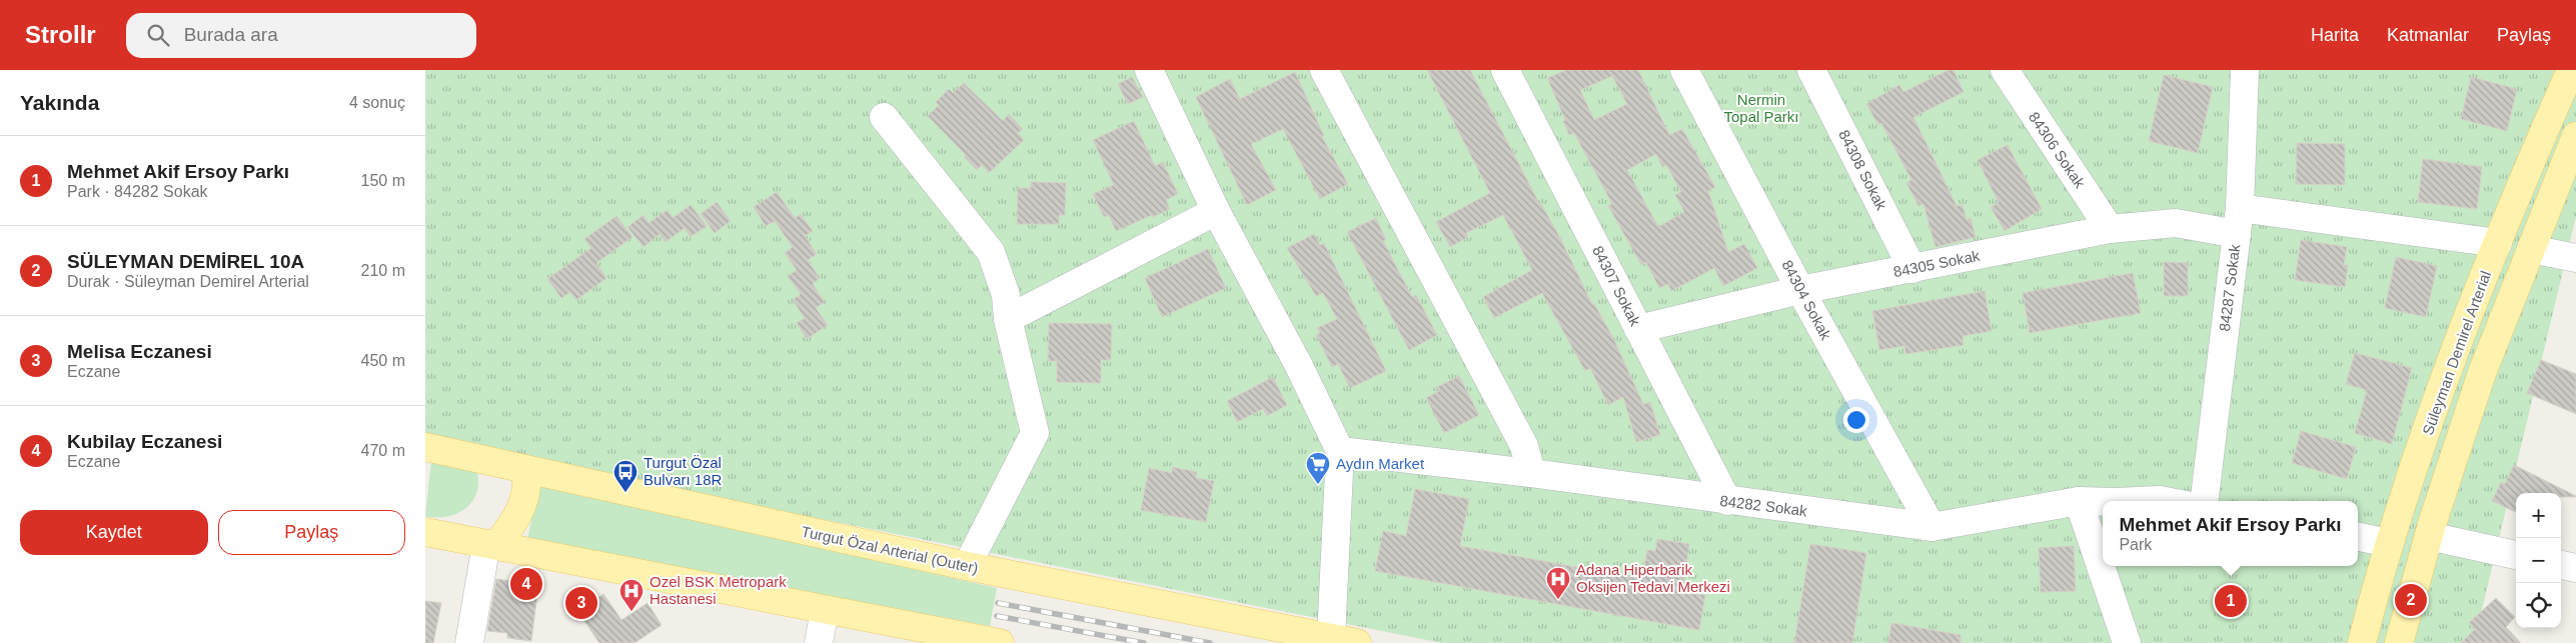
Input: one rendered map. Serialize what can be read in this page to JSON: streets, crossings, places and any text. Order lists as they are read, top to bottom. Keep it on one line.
{"streets":{"main road":["Süleyman Demirel Arterial","Turgut Özal Arterial (Outer)"],"street":["84306 Sokak","84308 Sokak","84305 Sokak","84307 Sokak","84287 Sokak","84304 Sokak","84282 Sokak"]},"crossings":[["84306 Sokak","84305 Sokak"],["84308 Sokak","84305 Sokak"],["84305 Sokak","84307 Sokak"],["84305 Sokak","84287 Sokak"],["84305 Sokak","84304 Sokak"],["84305 Sokak","Süleyman Demirel Arterial"],["84307 Sokak","84282 Sokak"],["84304 Sokak","84282 Sokak"]],"parks":["Nermin Topal Parkı"],"places":{"supermarket":["Aydın Market"],"bus stop":["Turgut Özal Bulvarı 18R"],"hospital":["Adana Hiperbarik Oksijen Tedavi Merkezi","Ozel BSK Metropark Hastanesi"]},"page":{"header":"Strollr","search":"Burada ara","nav":["Harita","Katmanlar","Paylaş"],"heading":["Yakında","4 sonuç"],"list":[{"mark":"1","name":"Mehmet Akif Ersoy Parkı","note":"Park · 84282 Sokak","value":"150 m"},{"mark":"2","name":"SÜLEYMAN DEMİREL 10A","note":"Durak · Süleyman Demirel Arterial","value":"210 m"},{"mark":"3","name":"Melisa Eczanesi","note":"Eczane","value":"450 m"},{"mark":"4","name":"Kubilay Eczanesi","note":"Eczane","value":"470 m"}],"map_buttons":["+","−"],"buttons":["Kaydet","Paylaş"],"popup":["Mehmet Akif Ersoy Parkı","Park"],"pins":["4","2","1","3"]}}
